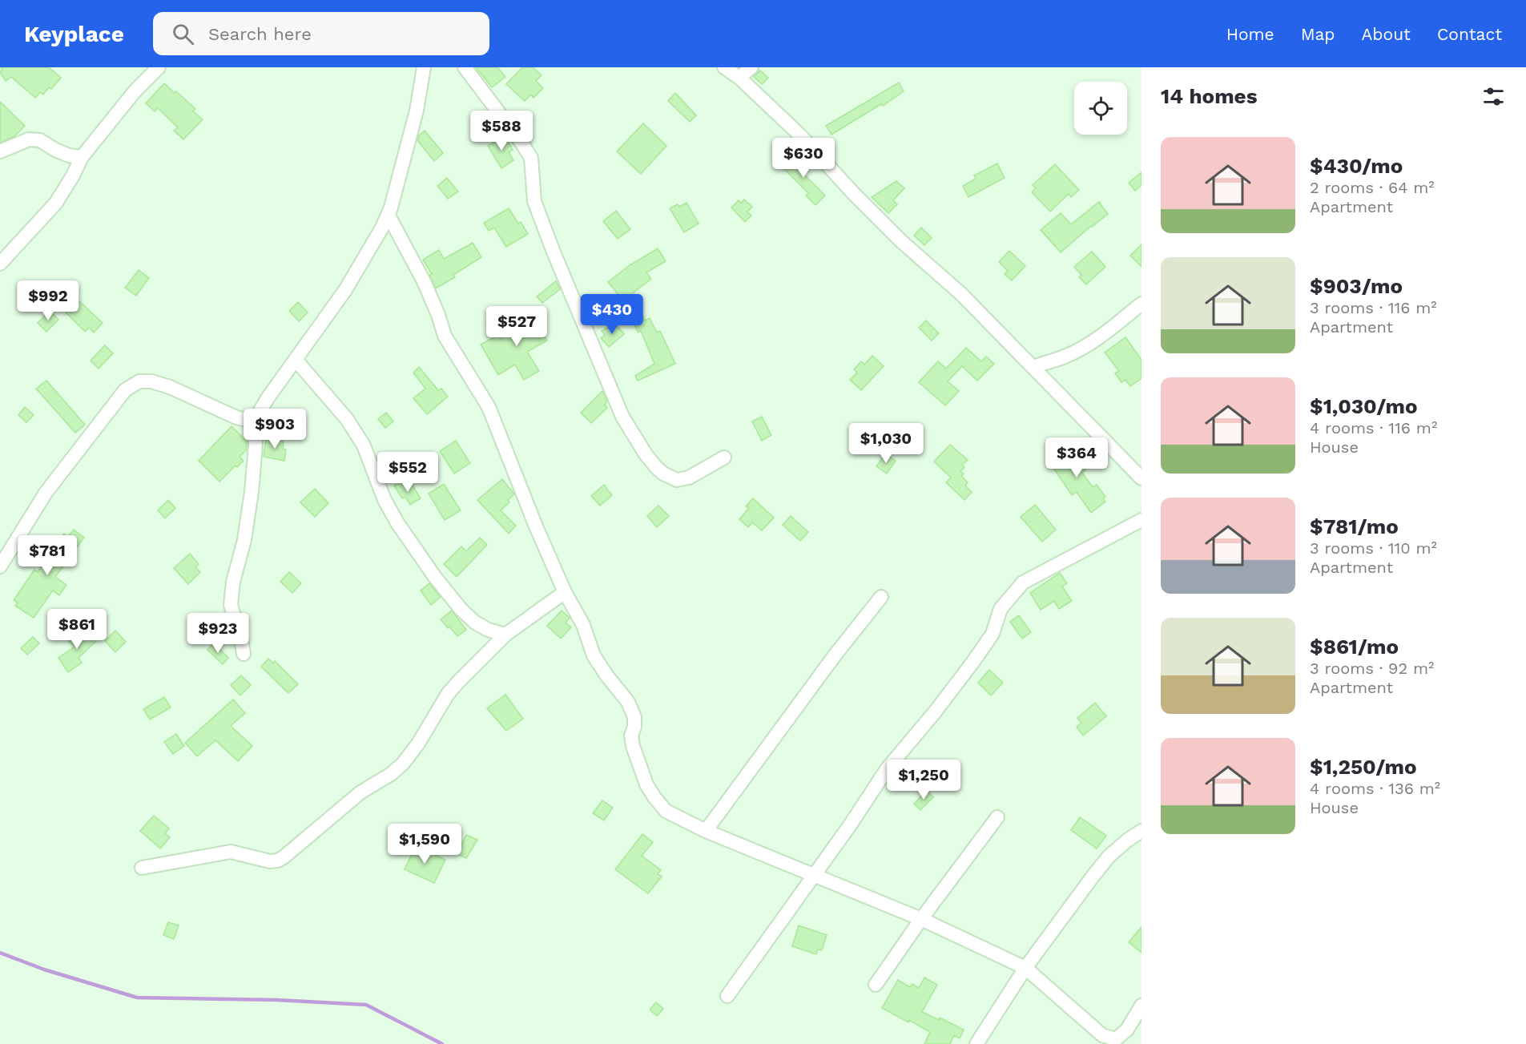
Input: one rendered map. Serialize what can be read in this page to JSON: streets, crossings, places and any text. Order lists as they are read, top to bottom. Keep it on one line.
{"page":{"header":"Keyplace","search":"Search here","nav":["Home","Map","About","Contact"],"heading":"14 homes","price":["$588","$630","$992","$430","$527","$903","$1,030","$364","$552","$781","$861","$923","$1,250","$1,590"],"list":[{"name":"$430/mo","note":"2 rooms · 64 m² · Apartment"},{"name":"$903/mo","note":"3 rooms · 116 m² · Apartment"},{"name":"$1,030/mo","note":"4 rooms · 116 m² · House"},{"name":"$781/mo","note":"3 rooms · 110 m² · Apartment"},{"name":"$861/mo","note":"3 rooms · 92 m² · Apartment"},{"name":"$1,250/mo","note":"4 rooms · 136 m² · House"}]}}
